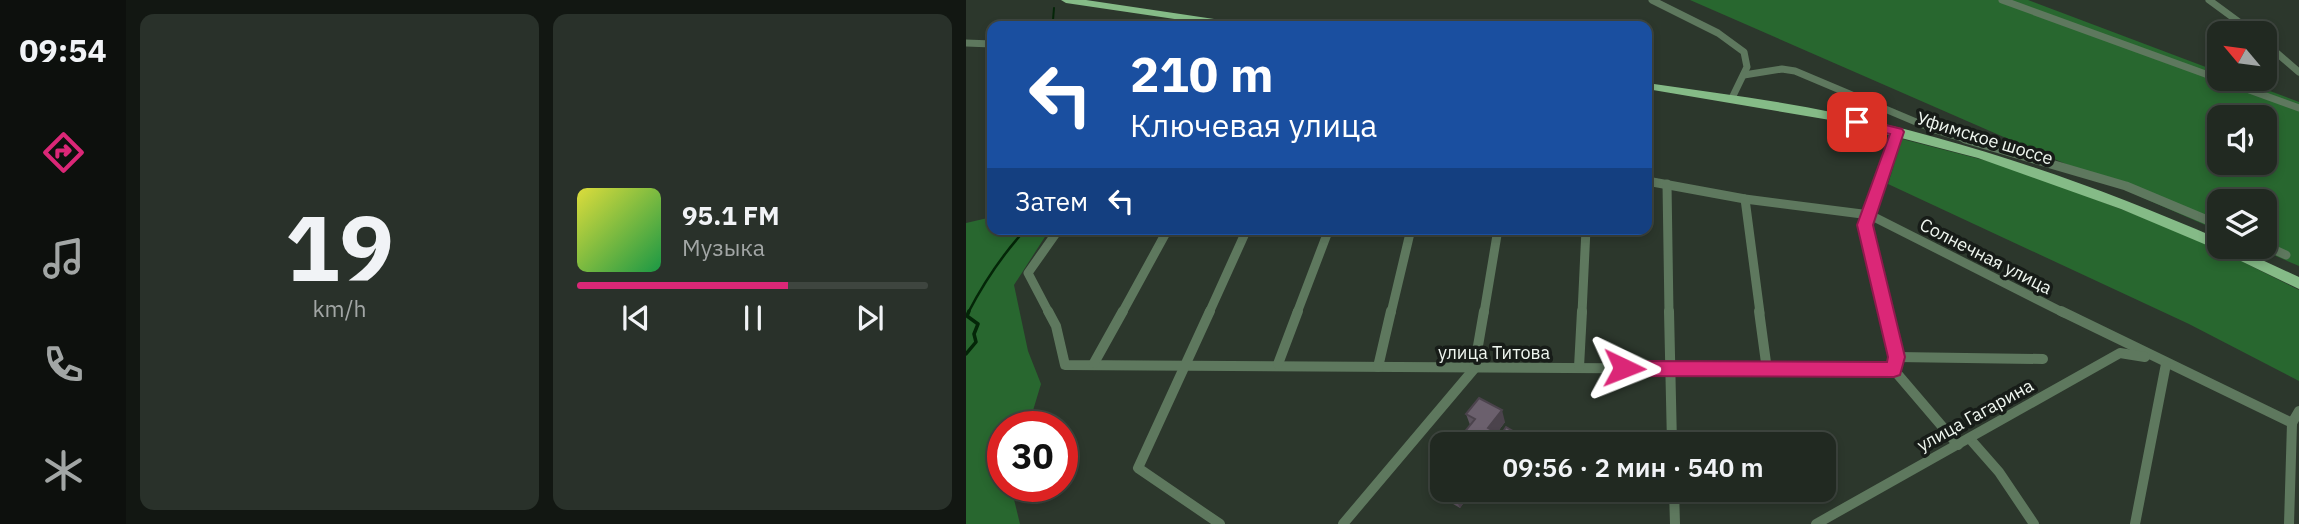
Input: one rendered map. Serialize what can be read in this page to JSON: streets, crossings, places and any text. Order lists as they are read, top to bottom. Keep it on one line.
{"streets":{"main road":["Уфимское шоссе"],"street":["Солнечная улица","улица Титова","улица Гагарина"]},"crossings":[["Солнечная улица","улица Гагарина"]],"north":"top left","page":{"tabs":"09:54","tile":["19","km/h"],"turn":["210 m","Ключевая улица"],"then":"Затем","song":["95.1 FM","Музыка"],"limit":"30","trip":"09:56 · 2 мин · 540 m"}}
